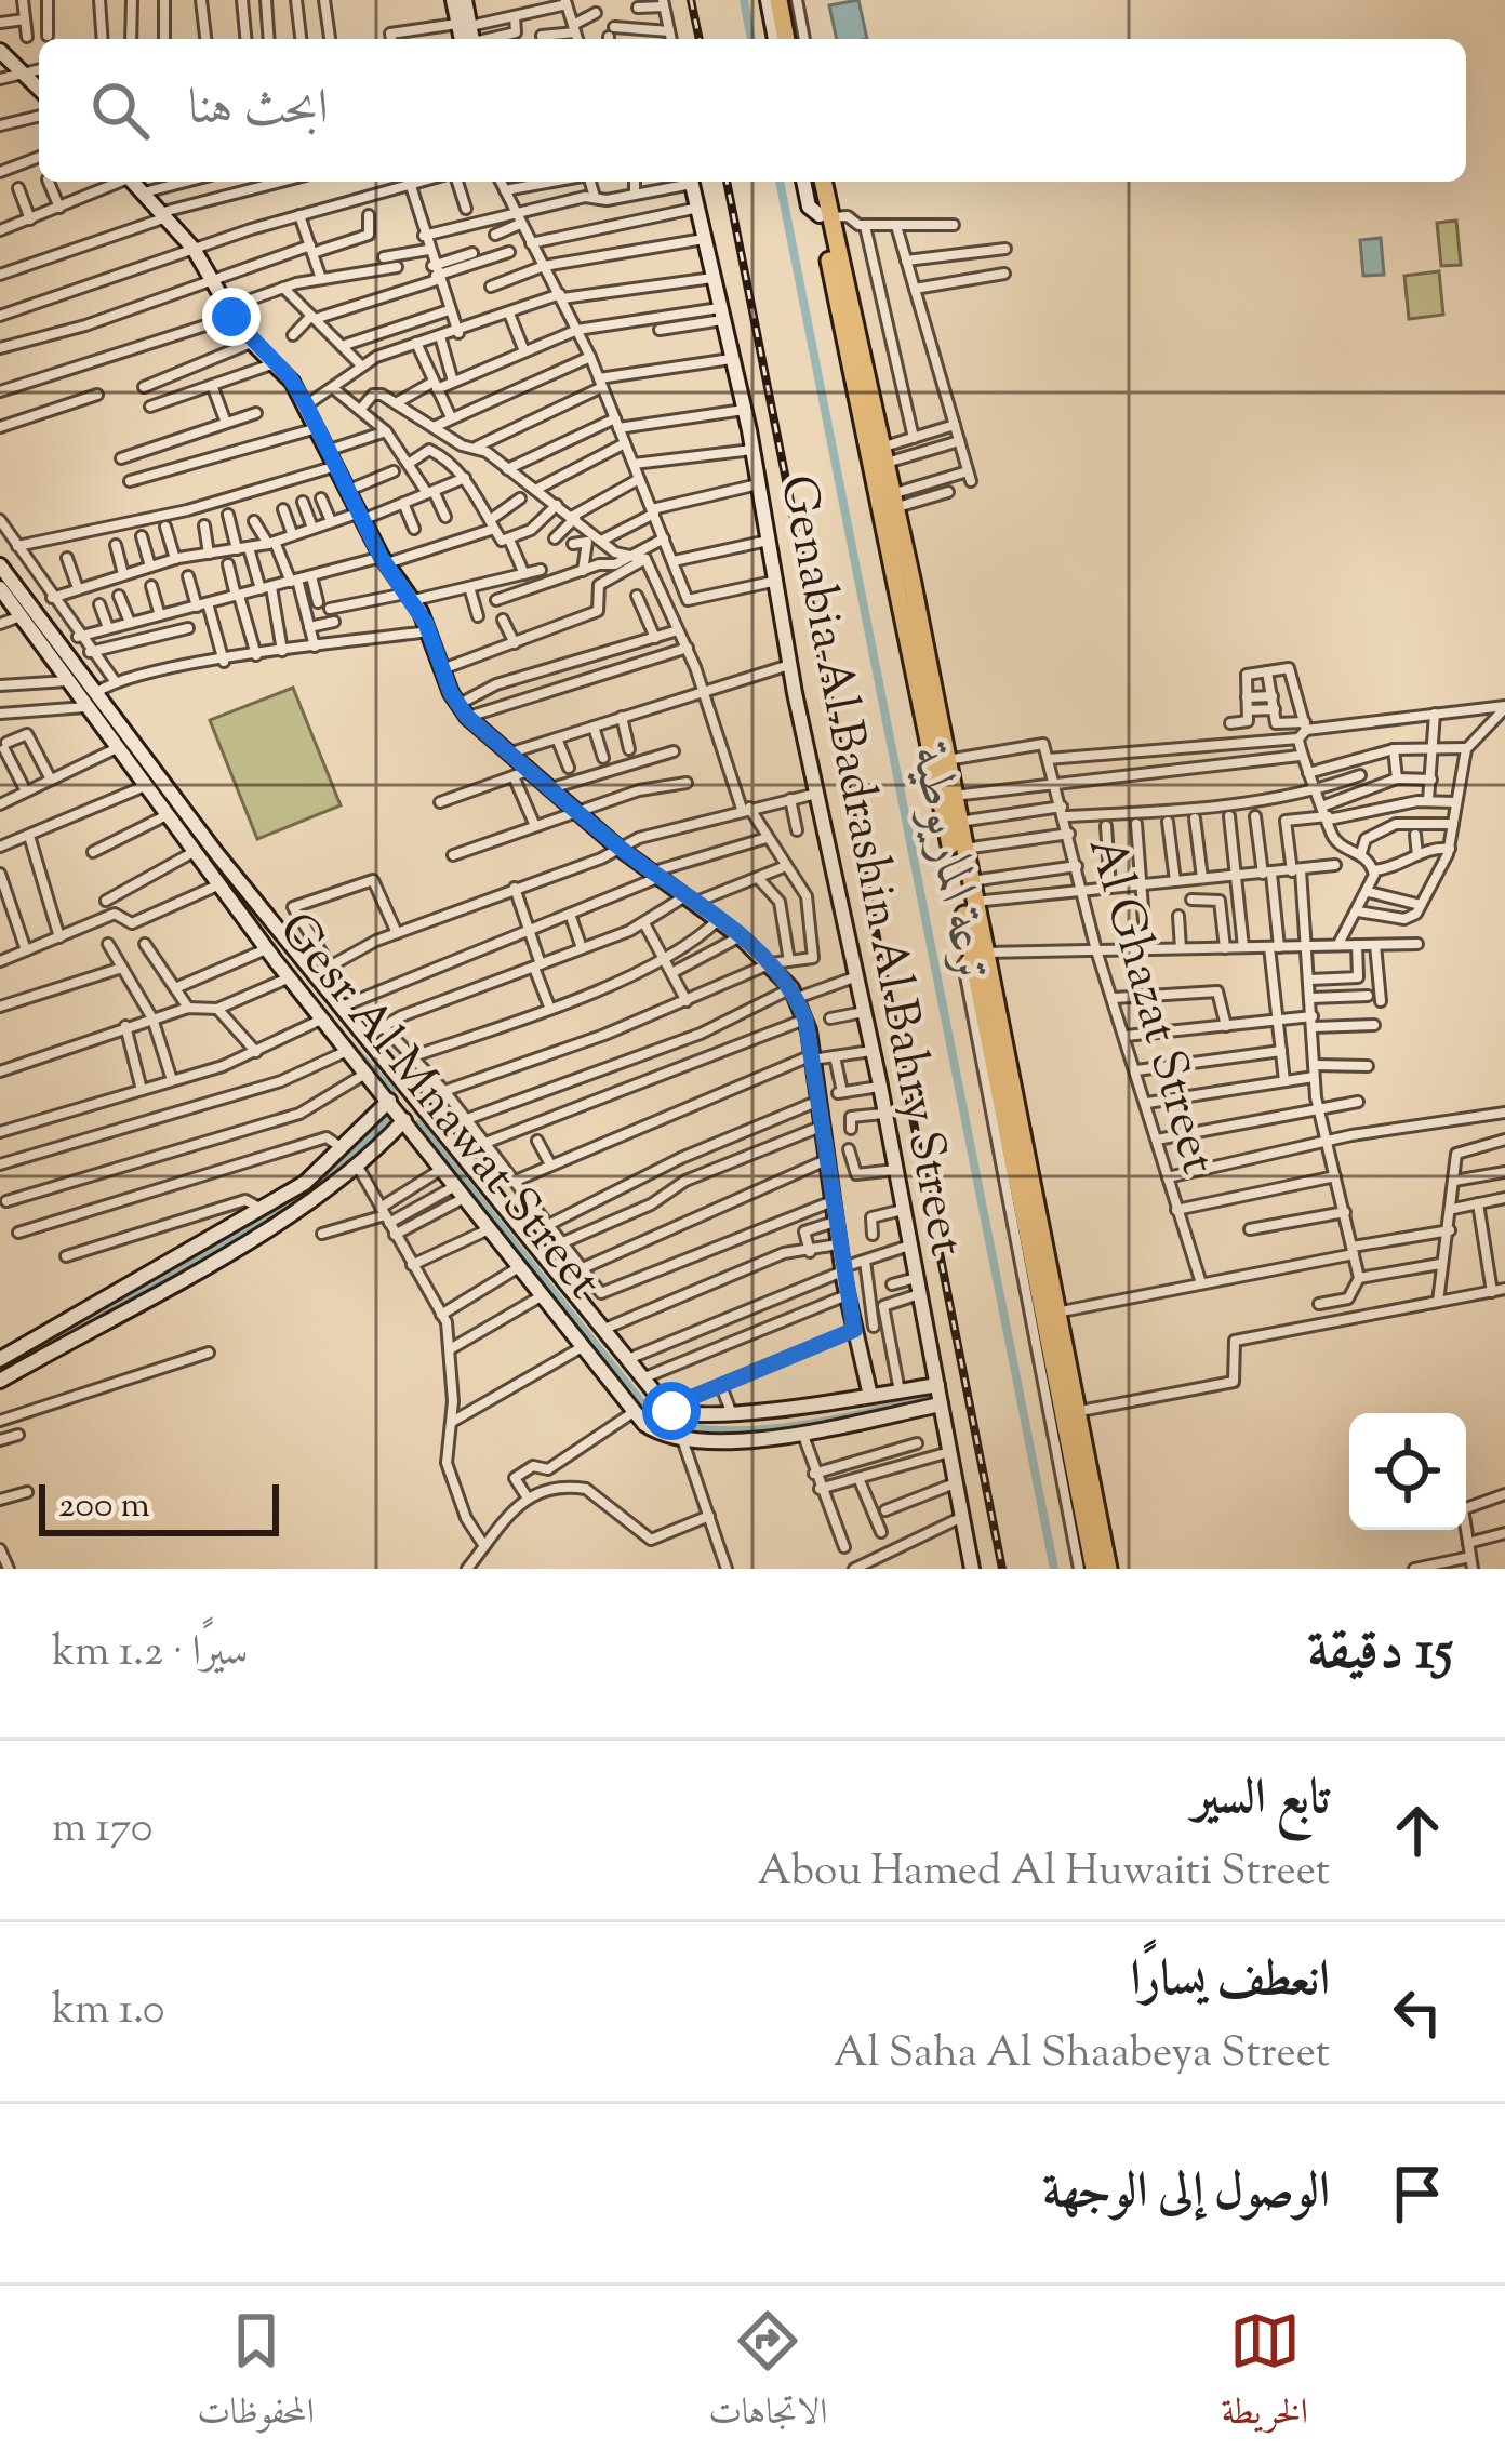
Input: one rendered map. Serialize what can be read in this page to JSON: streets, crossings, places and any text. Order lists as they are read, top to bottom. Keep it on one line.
{"streets":{"street":["Genabia Al Badrashin Al Bahry Street","Al Ghazat Street","Gesr Al Mnawat Street"]},"water":["ترعة الماريوطية"],"scale_bar":"200 m","page":{"search":"ابحث هنا","scale":"200 m","heading":["15 دقيقة","سيرًا · 1.2 km"],"list":[["تابع السير","Abou Hamed Al Huwaiti Street","170 m"],["انعطف يسارًا","Al Saha Al Shaabeya Street","1.0 km"],"الوصول إلى الوجهة"],"nav":["الخريطة","الاتجاهات","المحفوظات"]}}
